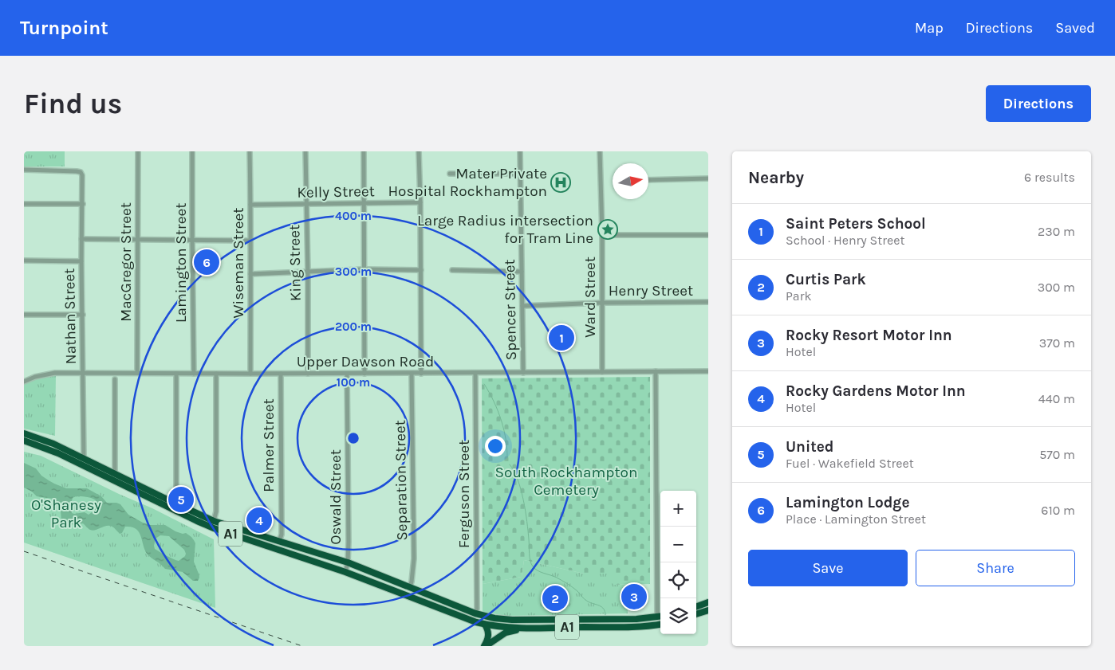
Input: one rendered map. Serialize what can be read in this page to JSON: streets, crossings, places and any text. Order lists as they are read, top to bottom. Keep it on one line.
{"streets":{"highway":["A1"],"street":["Kelly Street","MacGregor Street","Lamington Street","Wiseman Street","King Street","Henry Street","Ward Street","Spencer Street","Nathan Street","Upper Dawson Road","Palmer Street","Separation Street","Ferguson Street","Oswald Street"]},"crossings":[["Kelly Street","Wiseman Street"],["Kelly Street","King Street"],["MacGregor Street","Upper Dawson Road"],["Lamington Street","Upper Dawson Road"],["Wiseman Street","Upper Dawson Road"],["King Street","Upper Dawson Road"],["Henry Street","Ward Street"],["Henry Street","Spencer Street"],["Ward Street","Upper Dawson Road"],["Spencer Street","Upper Dawson Road"],["Nathan Street","Upper Dawson Road"],["Nathan Street","A1"],["Upper Dawson Road","Palmer Street"],["Upper Dawson Road","Separation Street"],["Upper Dawson Road","Ferguson Street"],["Upper Dawson Road","Oswald Street"],["Palmer Street","A1"],["Separation Street","A1"],["Ferguson Street","A1"],["Oswald Street","A1"]],"parks":["South Rockhampton Cemetery","O'Shanesy Park"],"places":{"hospital":["Mater Private Hospital Rockhampton"],"place":["Large Radius intersection for Tram Line"]},"north":"right","page":{"header":"Turnpoint","nav":["Map","Directions","Saved"],"buttons":["Directions",["Save","Share"]],"title":"Find us","heading":["Nearby","6 results"],"list":[{"mark":"1","name":"Saint Peters School","note":"School · Henry Street","value":"230 m"},{"mark":"2","name":"Curtis Park","note":"Park","value":"300 m"},{"mark":"3","name":"Rocky Resort Motor Inn","note":"Hotel","value":"370 m"},{"mark":"4","name":"Rocky Gardens Motor Inn","note":"Hotel","value":"440 m"},{"mark":"5","name":"United","note":"Fuel · Wakefield Street","value":"570 m"},{"mark":"6","name":"Lamington Lodge","note":"Place · Lamington Street","value":"610 m"}],"pins":["6","1","5","4","3","2"],"map_buttons":["+","−"]},"rings":["400 m","300 m","200 m","100 m"]}
